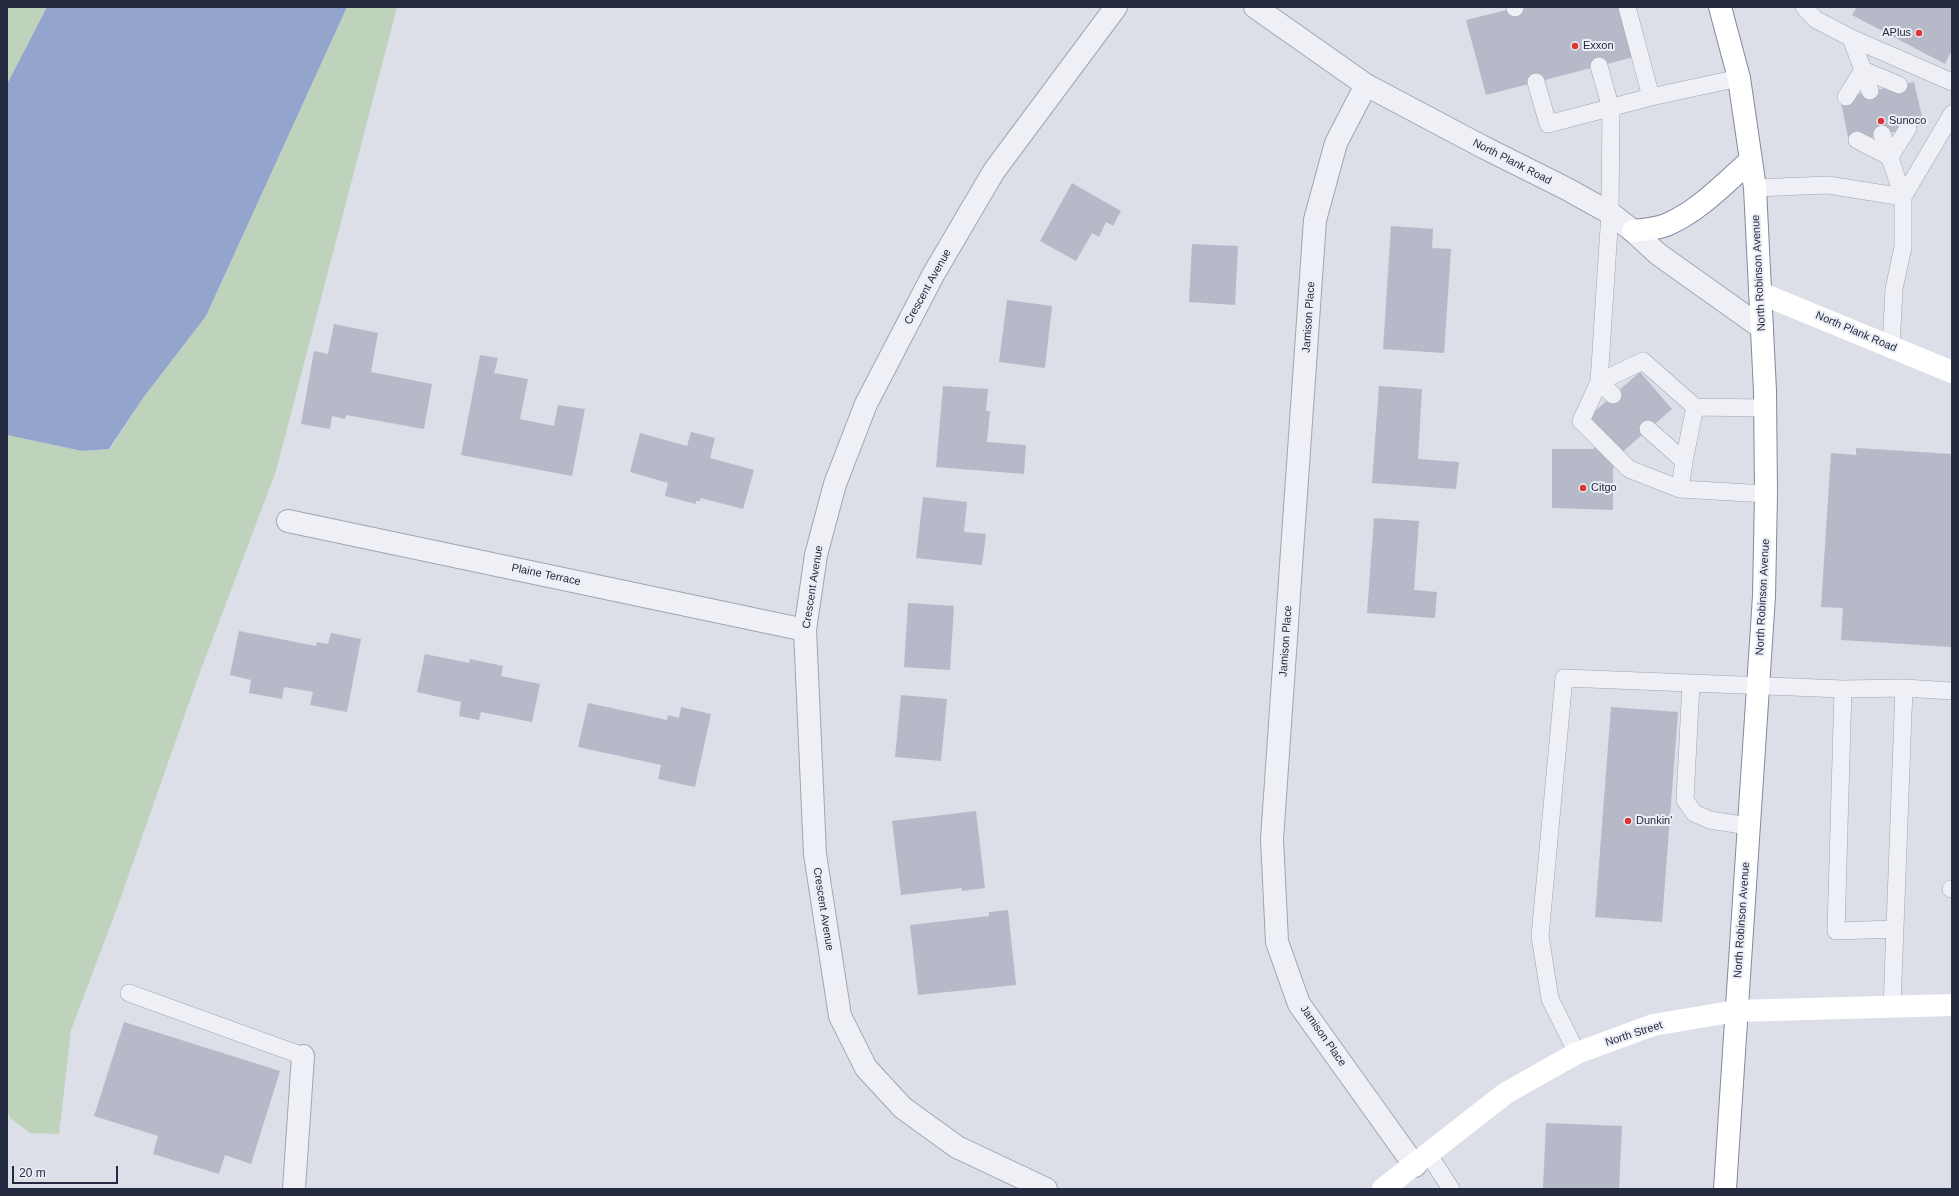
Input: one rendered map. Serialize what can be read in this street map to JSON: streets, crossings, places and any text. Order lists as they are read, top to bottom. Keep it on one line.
{"streets":{"main road":["North Plank Road","North Robinson Avenue","North Street"],"street":["Crescent Avenue","Jamison Place","Plaine Terrace"]},"crossings":[["North Plank Road","North Robinson Avenue"],["North Plank Road","Jamison Place"],["North Robinson Avenue","North Street"],["Crescent Avenue","Plaine Terrace"],["Jamison Place","North Street"]],"places":["APlus","Exxon","Sunoco","Citgo","Dunkin'"],"scale_bar":"20 m"}
